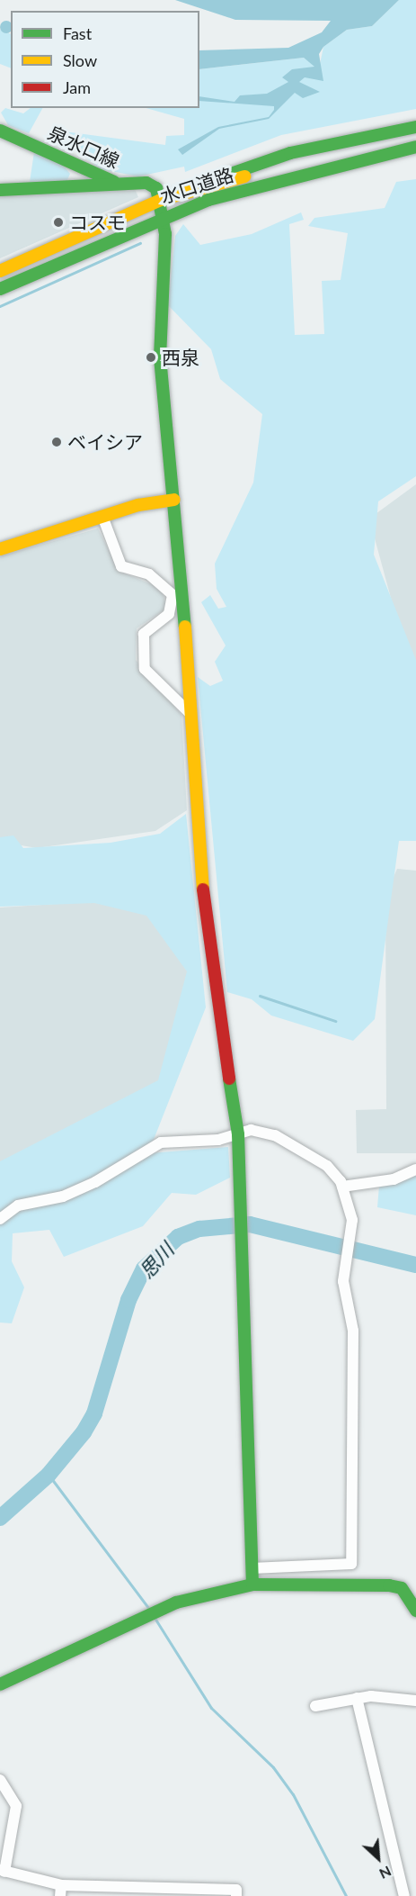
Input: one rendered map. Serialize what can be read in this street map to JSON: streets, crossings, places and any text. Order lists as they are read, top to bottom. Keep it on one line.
{"streets":{"main road":["泉水口線","水口道路"]},"crossings":[["泉水口線","水口道路"]],"water":["思川"],"places":["コスモ","西泉","ベイシア"],"legend":["Fast","Slow","Jam"],"north":"bottom right"}
